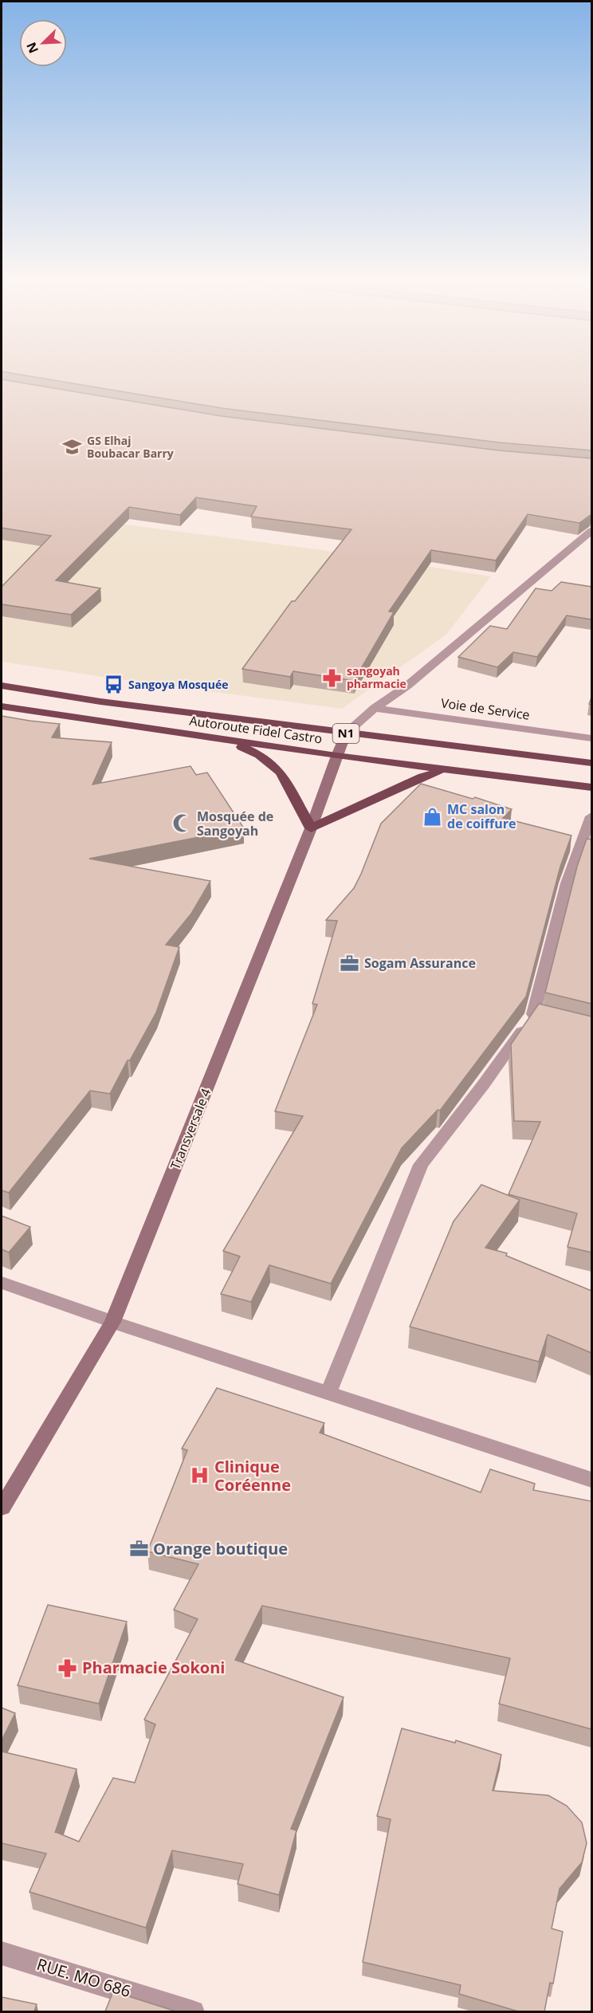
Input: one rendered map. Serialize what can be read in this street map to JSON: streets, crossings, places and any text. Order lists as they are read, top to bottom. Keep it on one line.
{"streets":{"highway":["Autoroute Fidel Castro","N1"],"main road":["Transversale 4"],"street":["Voie de Service","RUE. MO 686"]},"crossings":[["Autoroute Fidel Castro","Transversale 4"]],"places":{"school or university":["GS Elhaj Boubacar Barry"],"pharmacy":["sangoyah pharmacie","Pharmacie Sokoni"],"bus stop":["Sangoya Mosquée"],"shop":["MC salon de coiffure"],"mosque":["Mosquée de Sangoyah"],"office":["Sogam Assurance","Orange boutique"],"hospital":["Clinique Coréenne"]},"north":"bottom left"}
